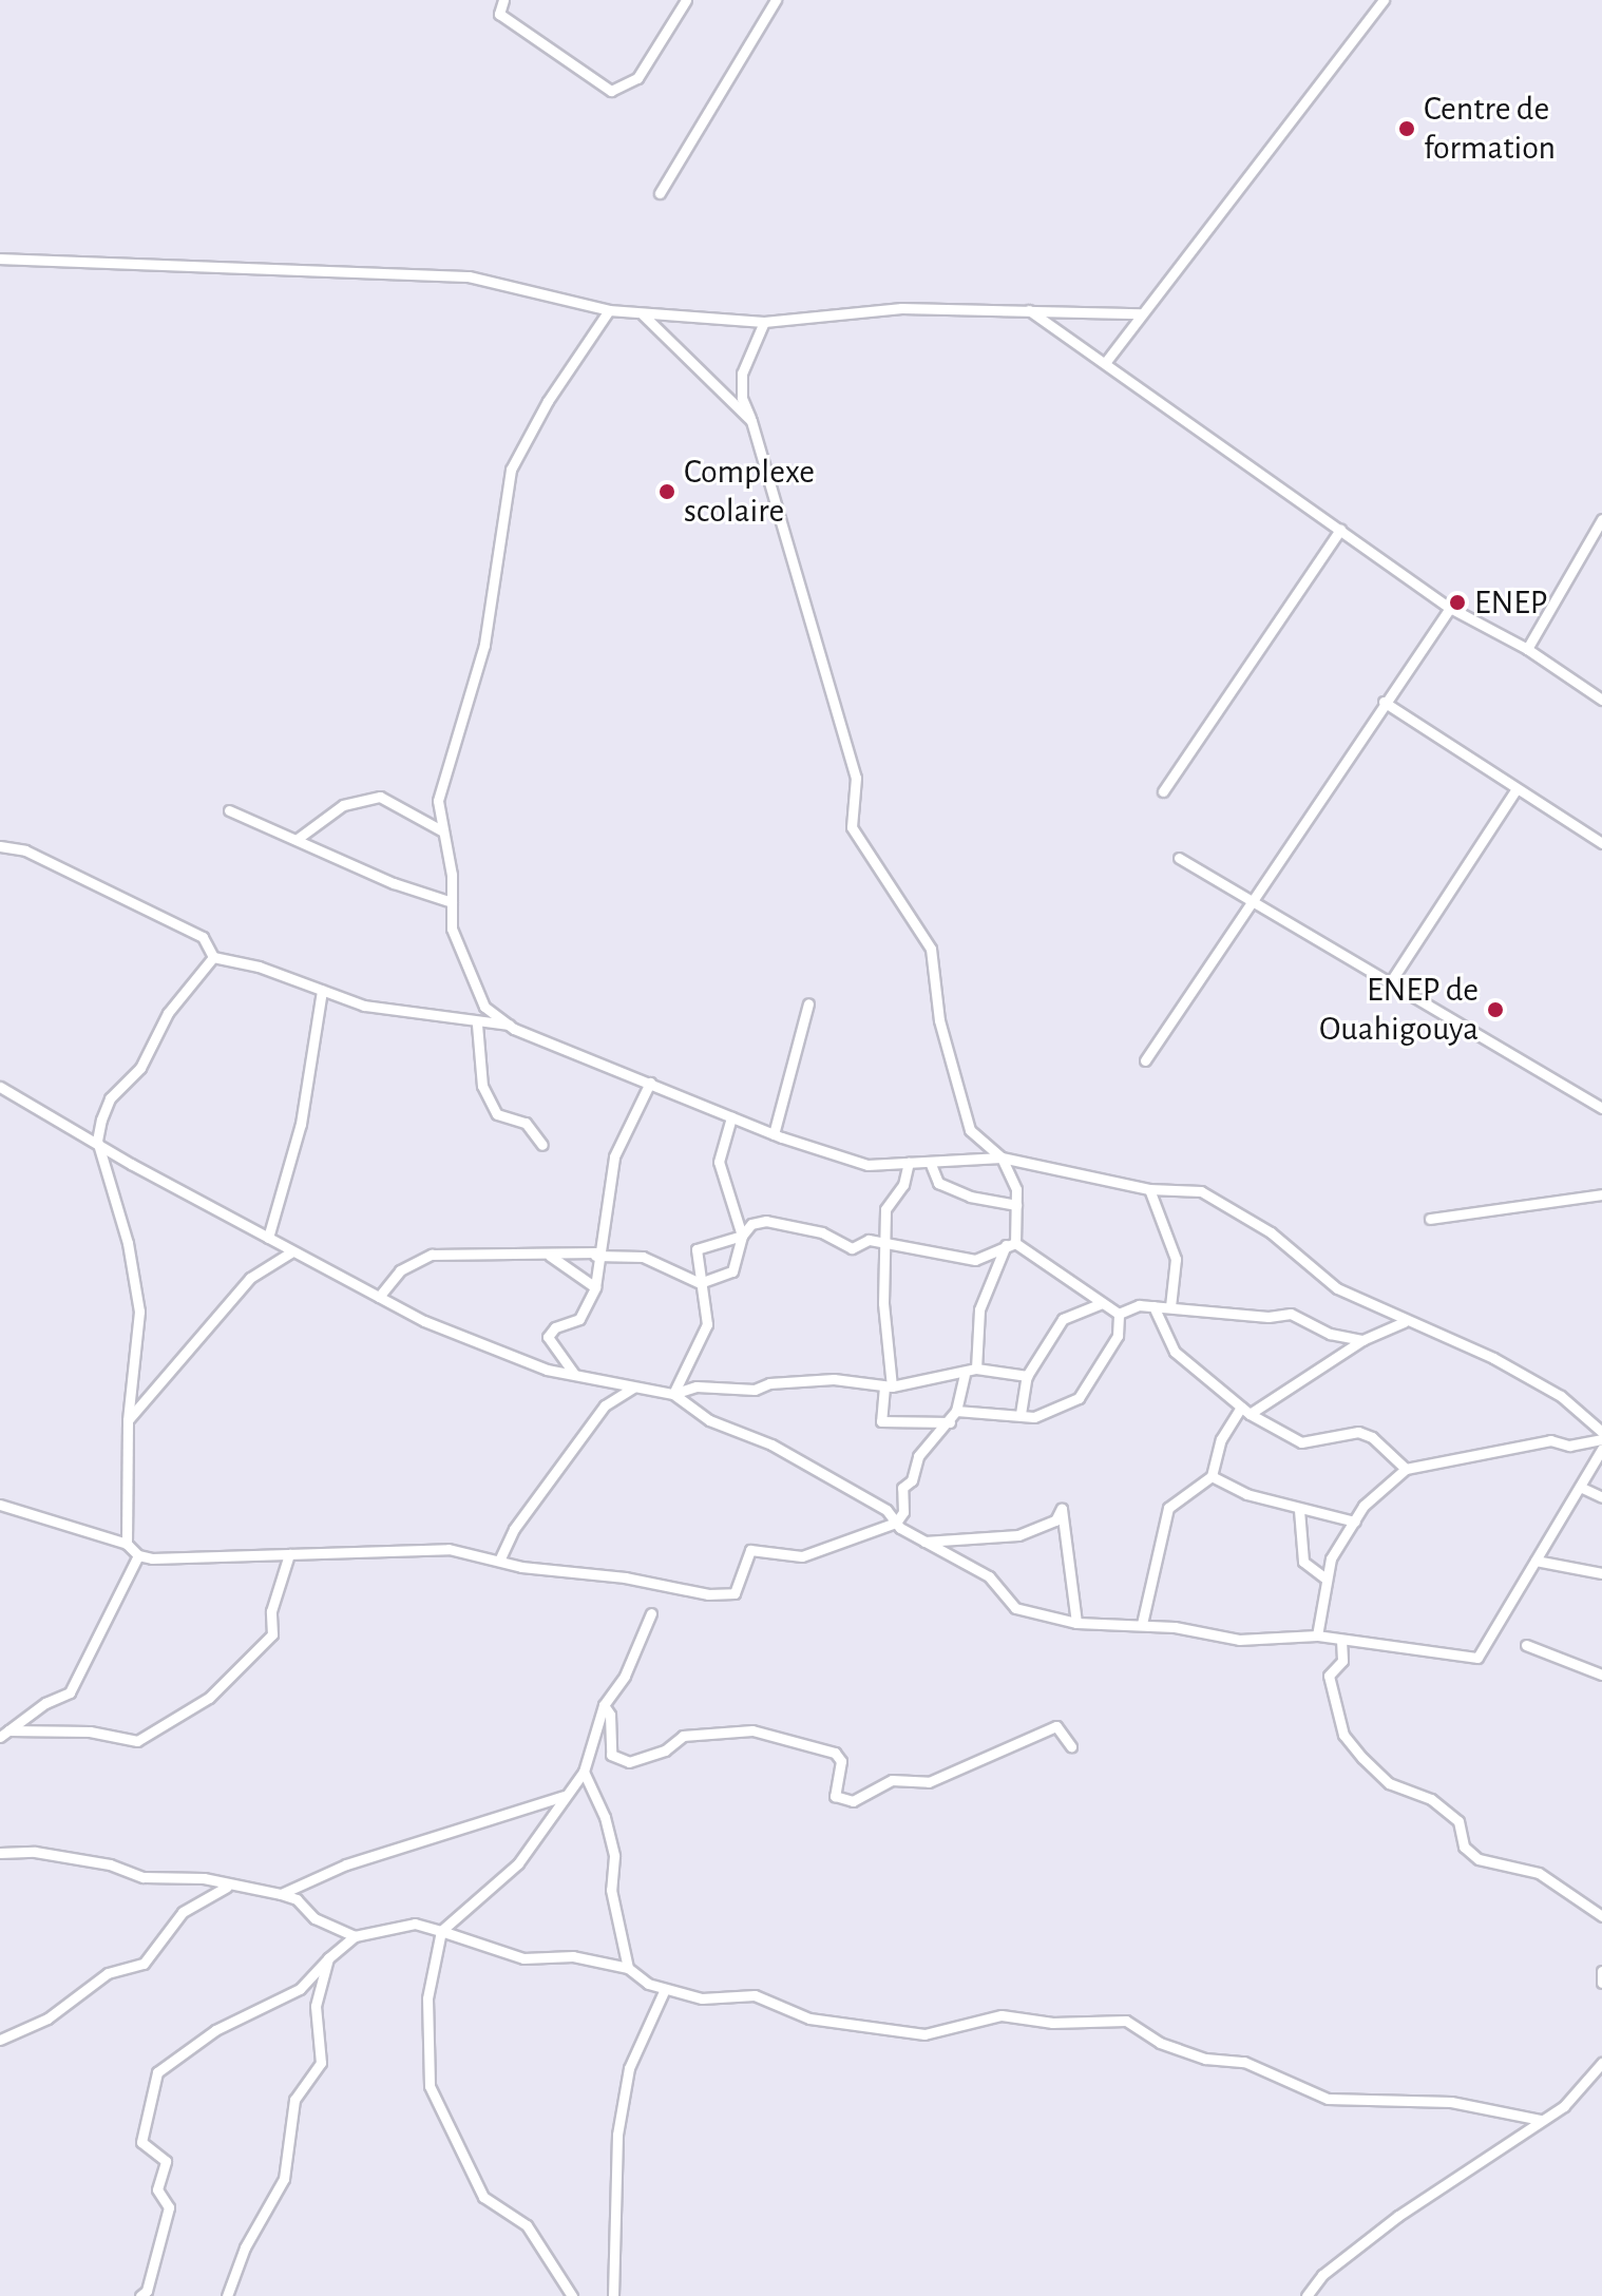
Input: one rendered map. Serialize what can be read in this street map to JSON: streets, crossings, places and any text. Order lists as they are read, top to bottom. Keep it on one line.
{"places":["Centre de formation","Complexe scolaire","ENEP","ENEP de Ouahigouya"]}
